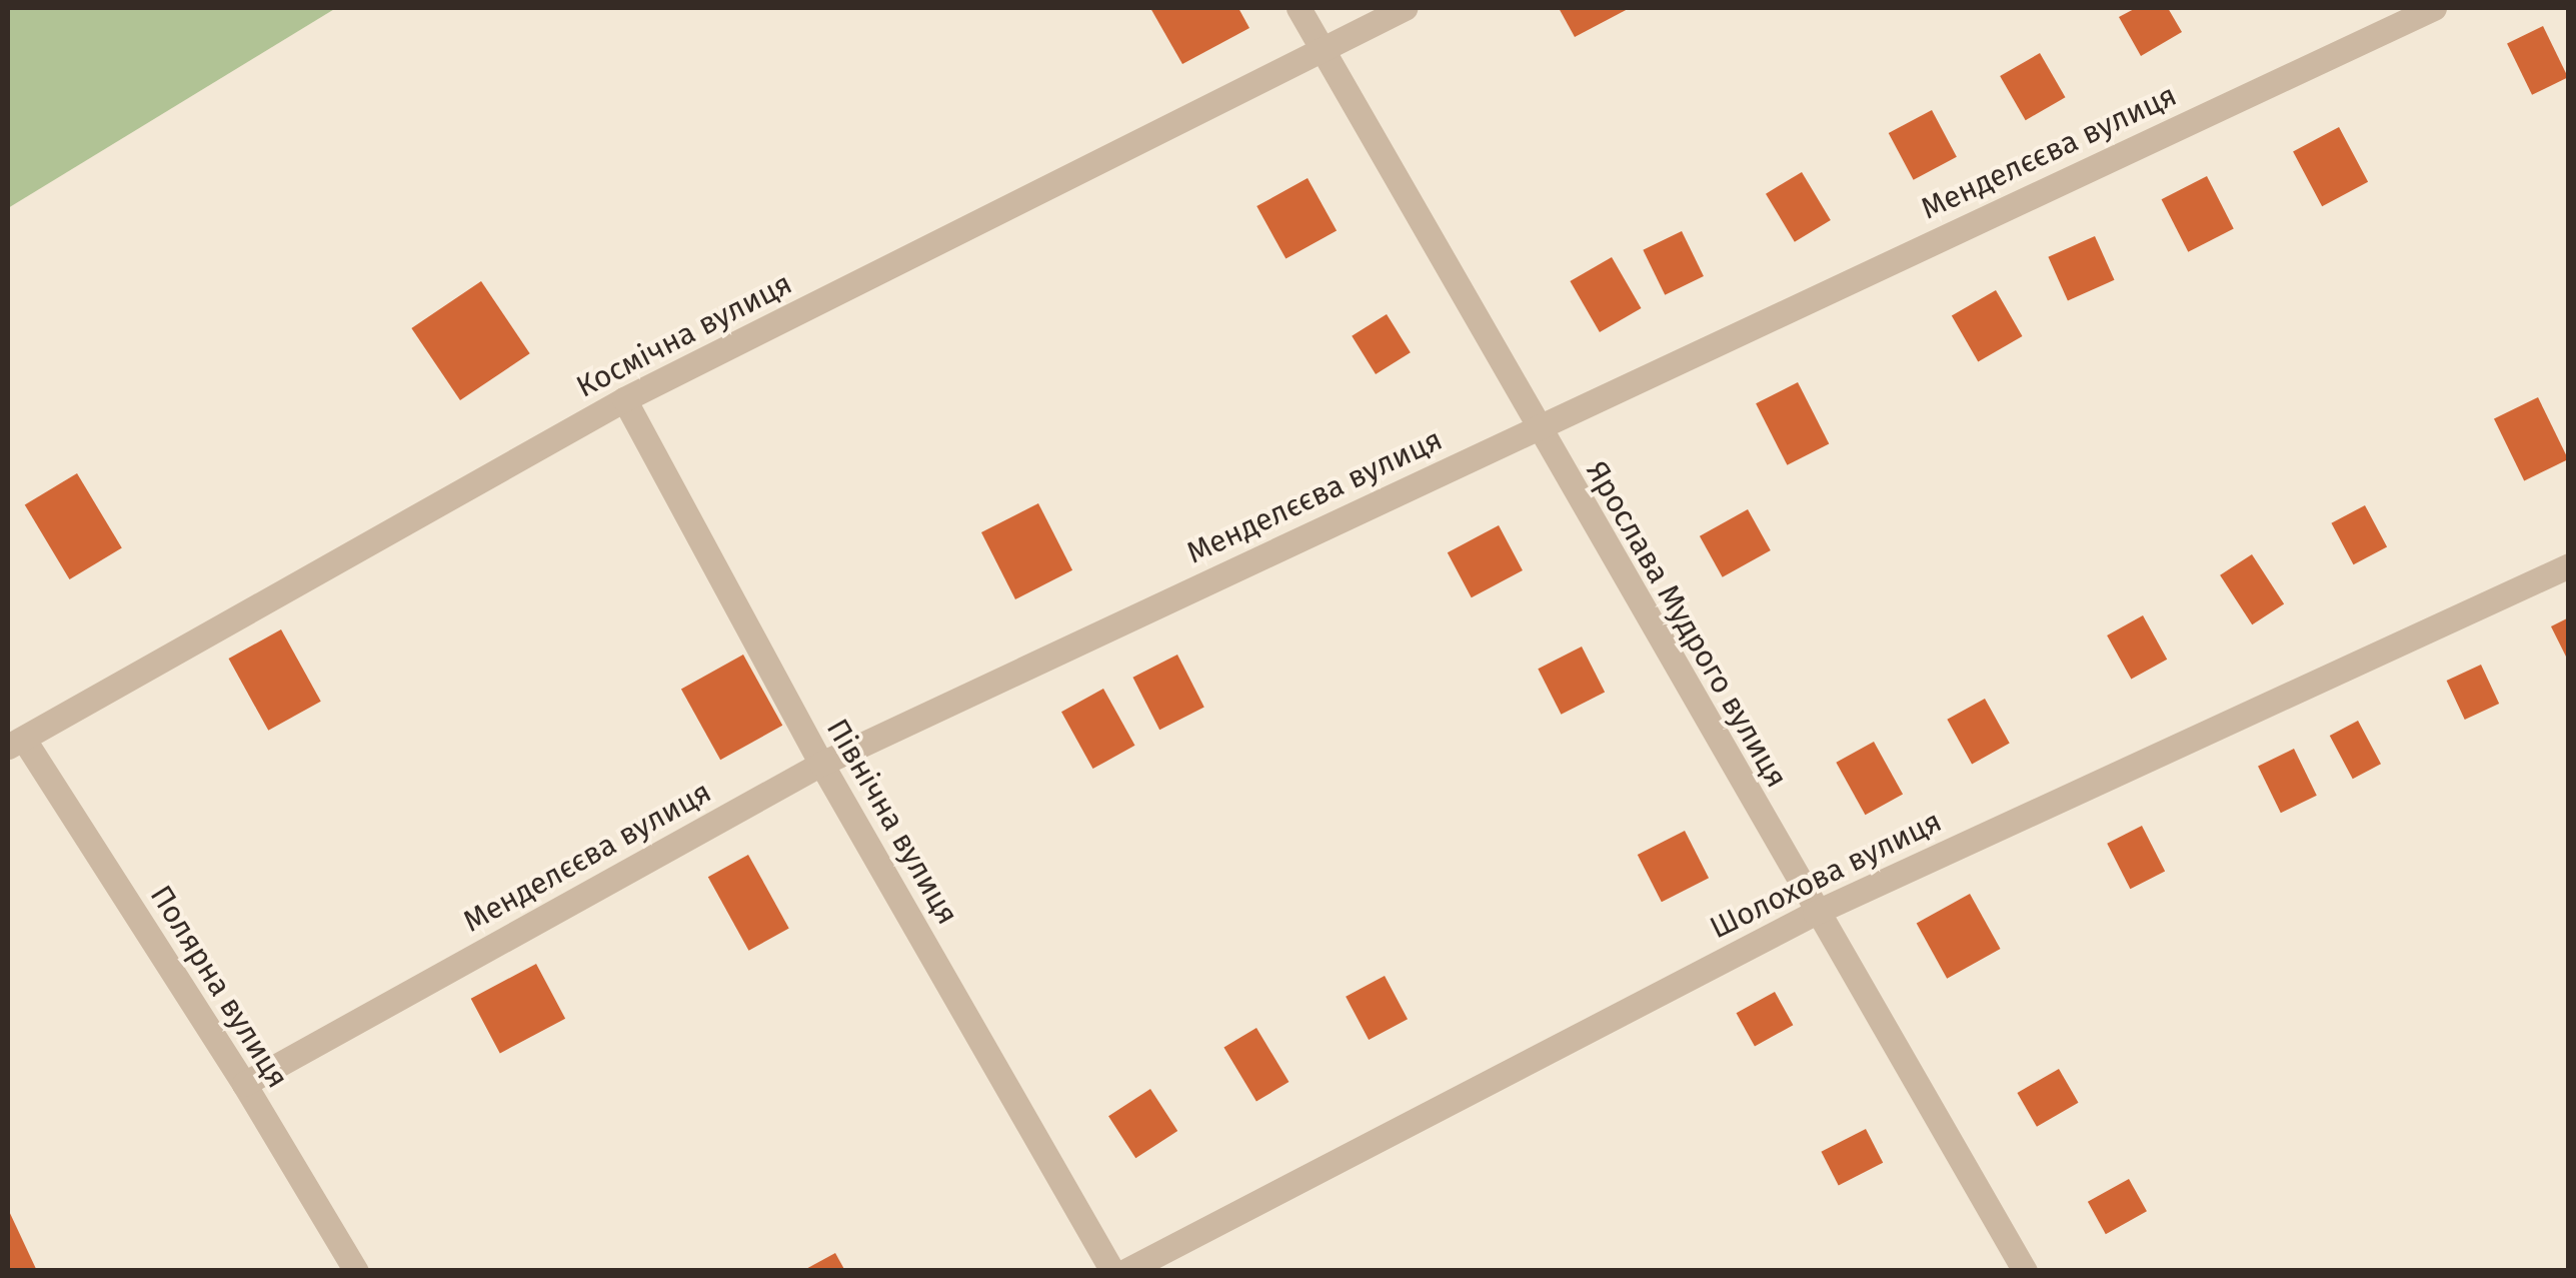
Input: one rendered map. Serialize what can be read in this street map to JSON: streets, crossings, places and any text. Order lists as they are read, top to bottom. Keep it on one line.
{"streets":{"street":["Менделєєва вулиця","Космічна вулиця","Ярослава Мудрого вулиця","Північна вулиця","Шолохова вулиця","Полярна вулиця"]},"crossings":[["Менделєєва вулиця","Ярослава Мудрого вулиця"],["Менделєєва вулиця","Північна вулиця"],["Менделєєва вулиця","Полярна вулиця"],["Космічна вулиця","Ярослава Мудрого вулиця"],["Космічна вулиця","Північна вулиця"],["Космічна вулиця","Полярна вулиця"],["Ярослава Мудрого вулиця","Шолохова вулиця"]]}
